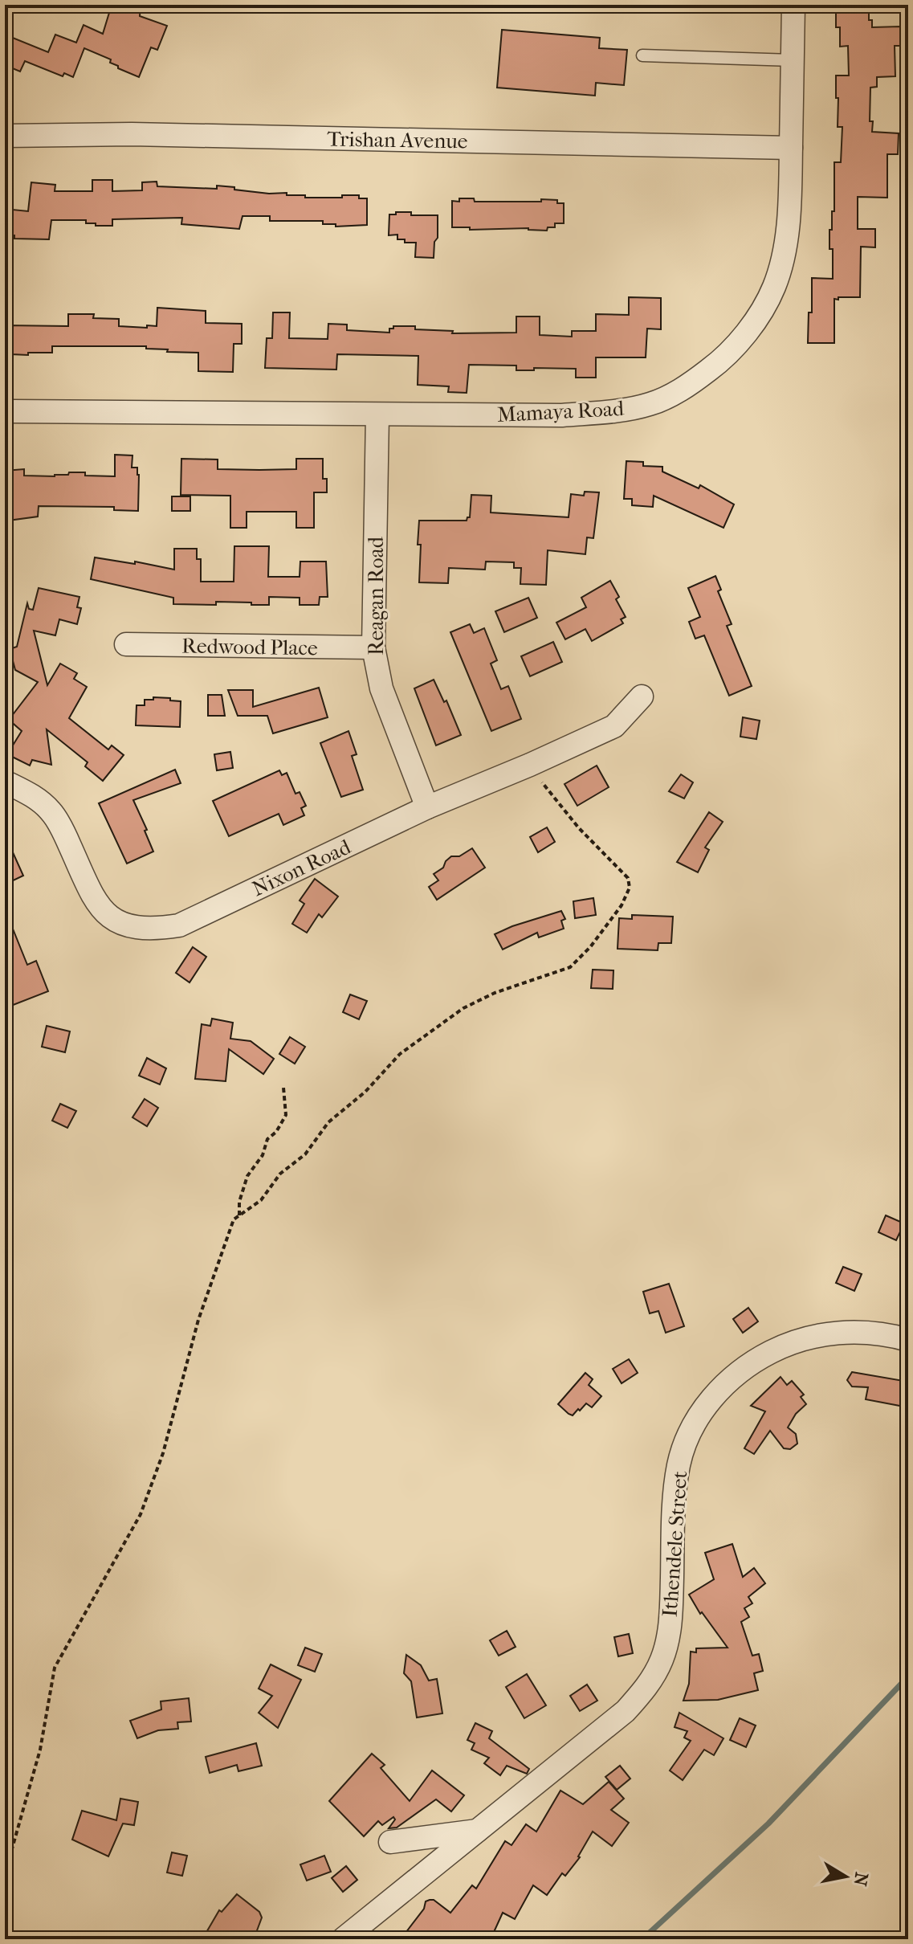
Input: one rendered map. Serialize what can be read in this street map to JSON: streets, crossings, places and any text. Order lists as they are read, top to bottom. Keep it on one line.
{"streets":{"street":["Trishan Avenue","Mamaya Road","Reagan Road","Redwood Place","Nixon Road","Ithendele Street"]},"crossings":[["Trishan Avenue","Mamaya Road"],["Mamaya Road","Reagan Road"],["Reagan Road","Redwood Place"],["Reagan Road","Nixon Road"]],"north":"right"}
